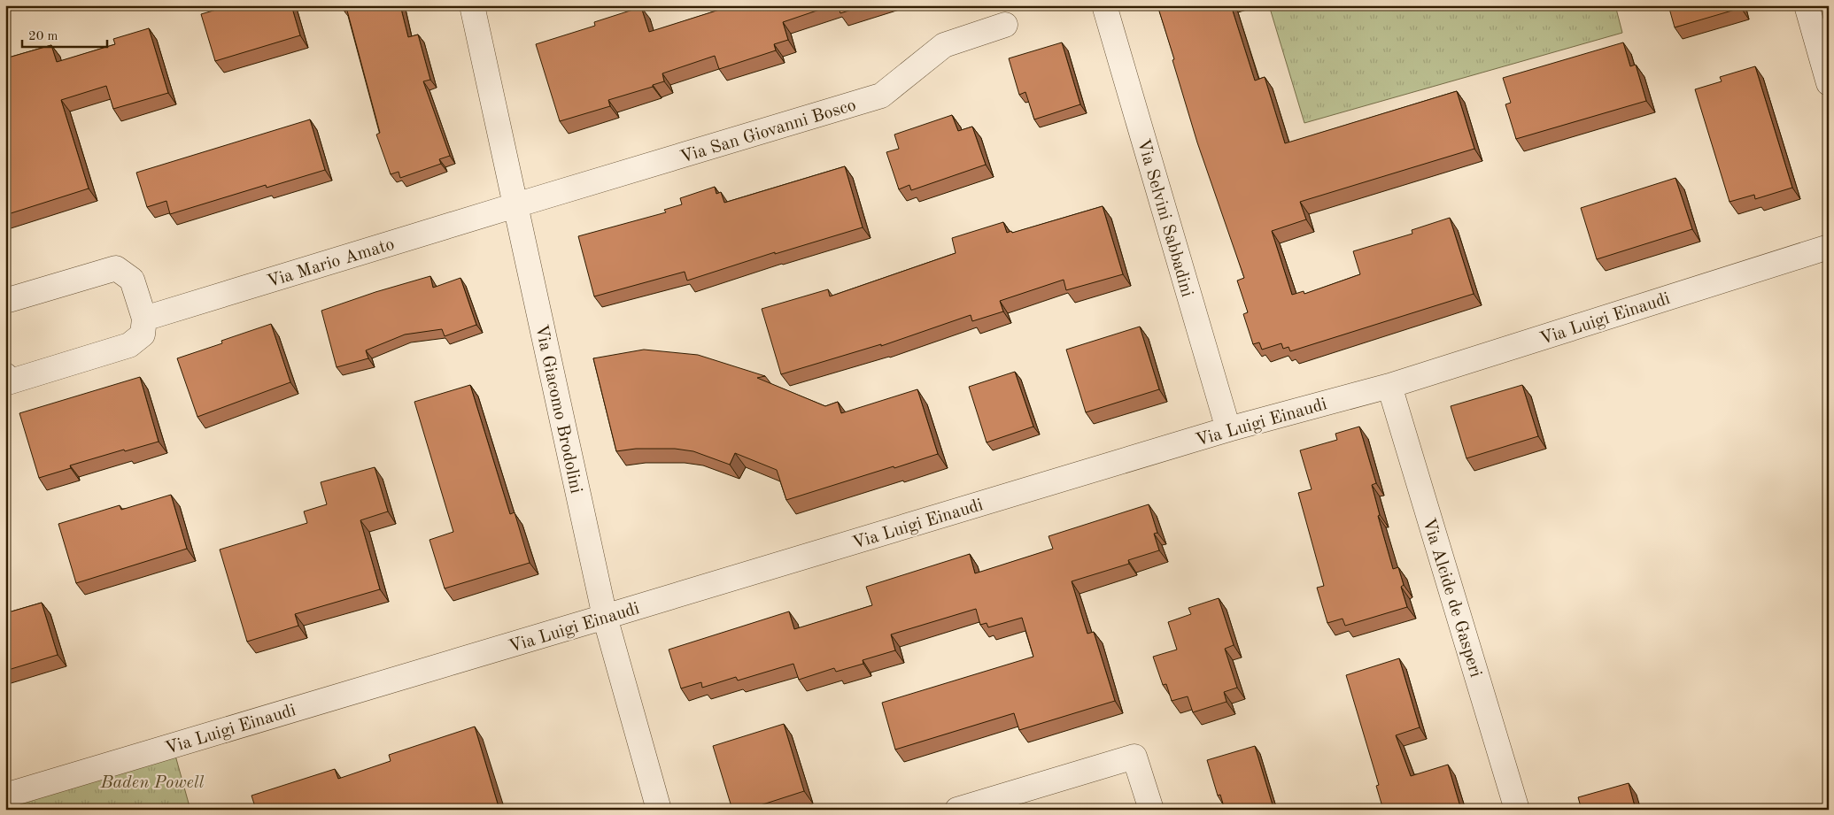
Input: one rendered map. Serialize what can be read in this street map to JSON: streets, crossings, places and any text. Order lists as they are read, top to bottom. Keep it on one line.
{"streets":{"street":["Via San Giovanni Bosco","Via Selvini Sabbadini","Via Mario Amato","Via Luigi Einaudi","Via Giacomo Brodolini","Via Alcide de Gasperi"]},"crossings":[["Via San Giovanni Bosco","Via Mario Amato"],["Via San Giovanni Bosco","Via Giacomo Brodolini"],["Via Selvini Sabbadini","Via Luigi Einaudi"],["Via Mario Amato","Via Giacomo Brodolini"],["Via Luigi Einaudi","Via Giacomo Brodolini"],["Via Luigi Einaudi","Via Alcide de Gasperi"]],"parks":["Baden Powell"],"scale_bar":"20 m"}
